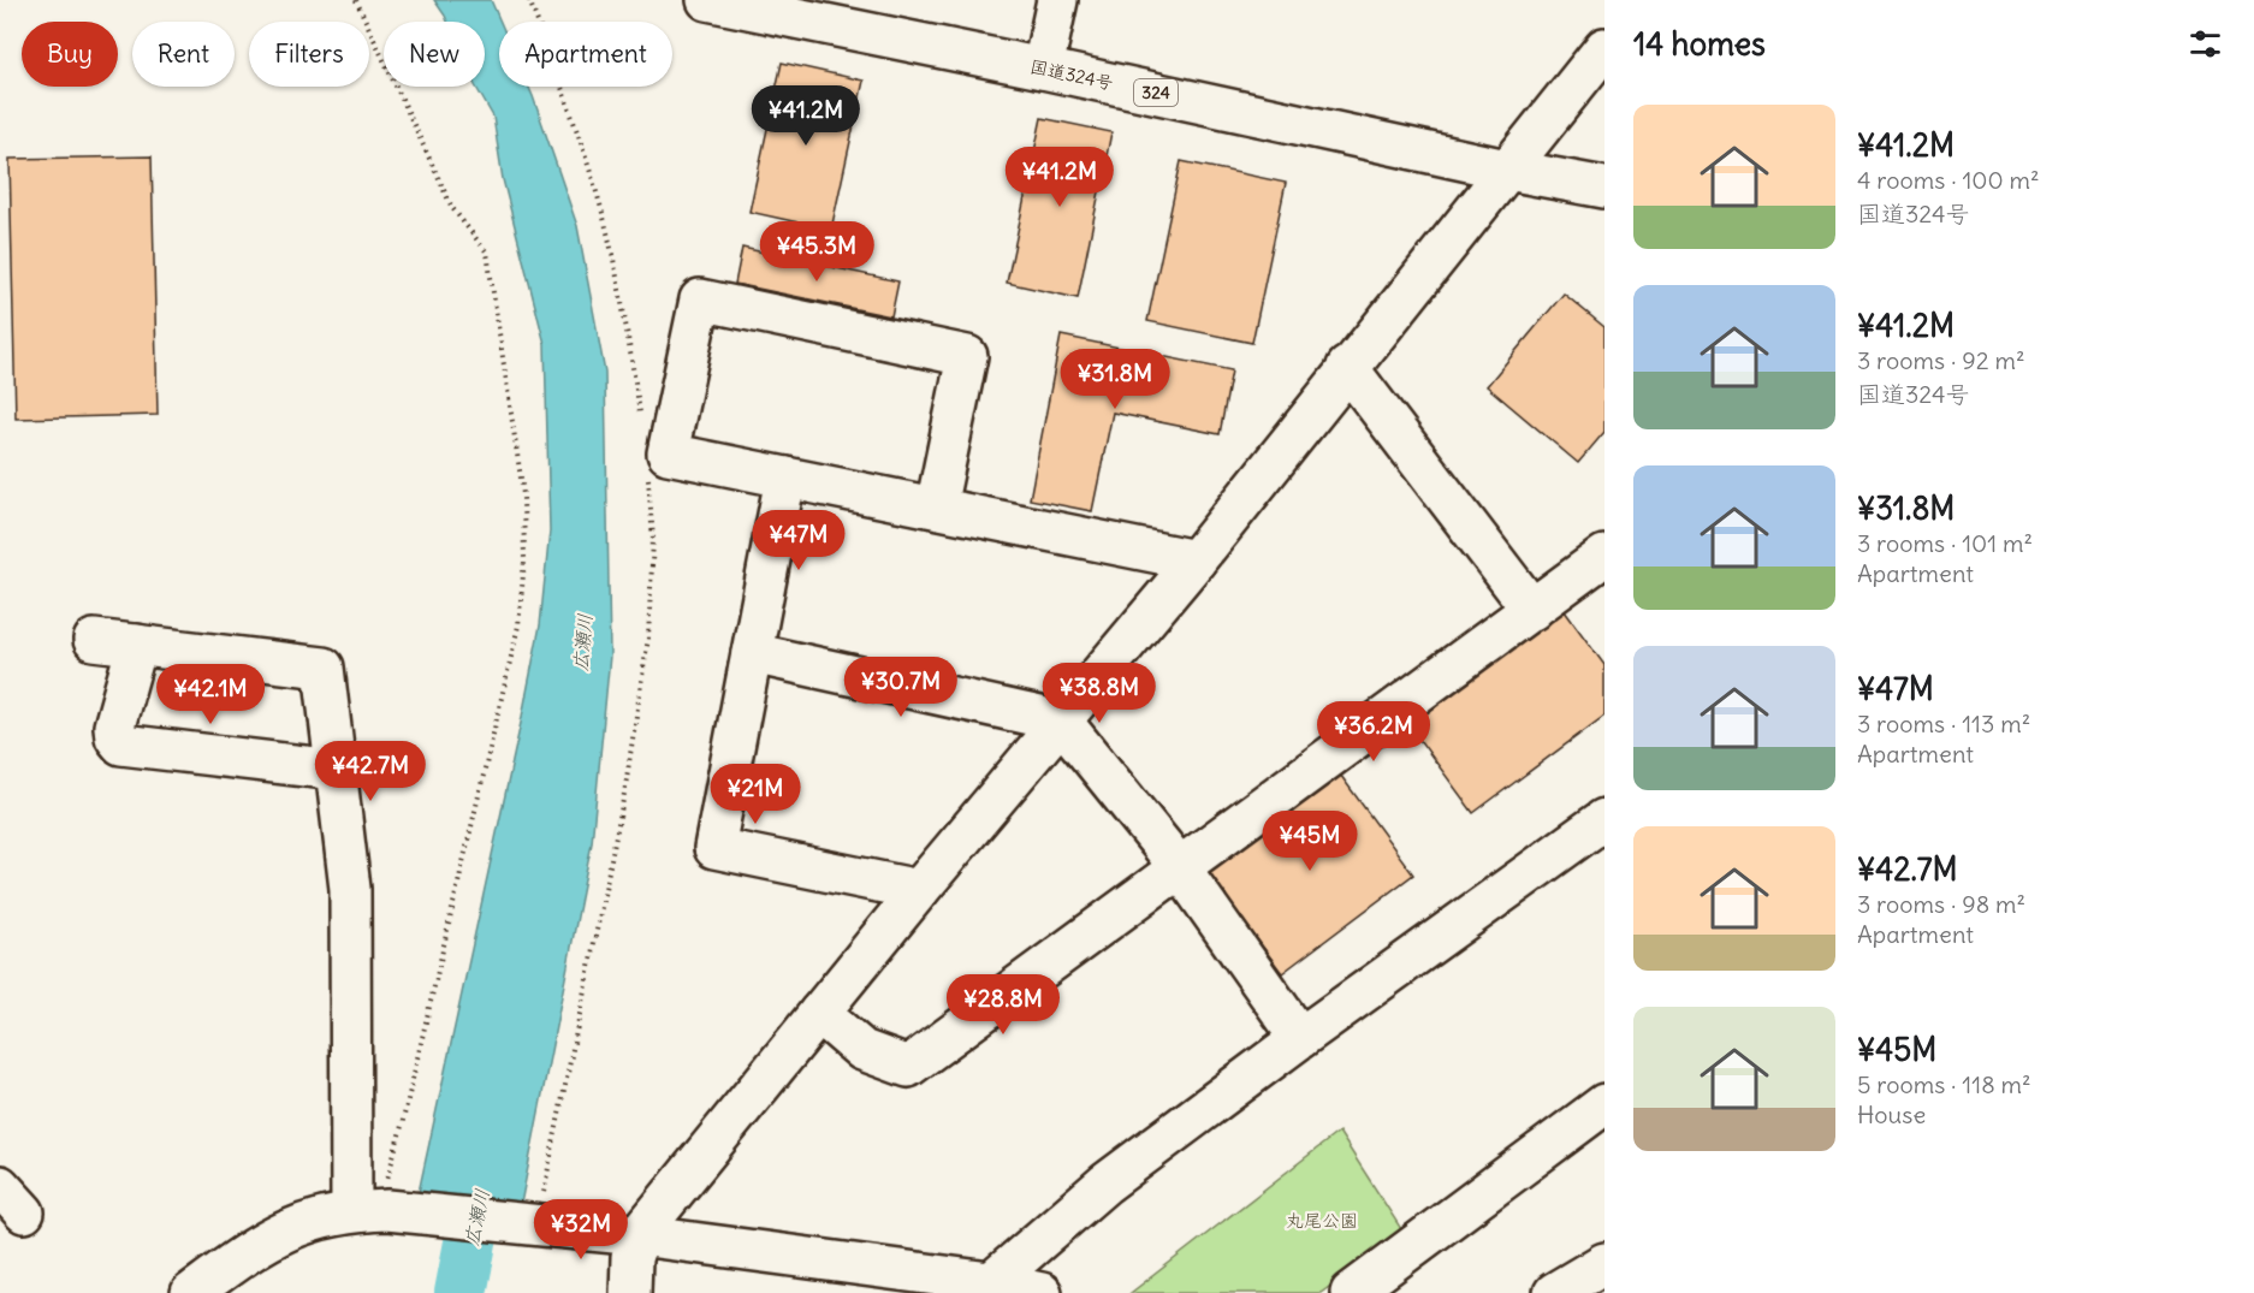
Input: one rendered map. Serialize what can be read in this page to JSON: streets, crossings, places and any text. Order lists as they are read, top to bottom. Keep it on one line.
{"streets":{"main road":["国道324号","324"]},"water":["広瀬川"],"parks":["丸尾公園"],"page":{"heading":"14 homes","chip":["Buy","Rent","Filters","New","Apartment"],"price":["¥41.2M","¥41.2M","¥45.3M","¥31.8M","¥47M","¥30.7M","¥38.8M","¥42.1M","¥36.2M","¥42.7M","¥21M","¥45M","¥28.8M","¥32M"],"list":[{"name":"¥41.2M","note":"4 rooms · 100 m² · 国道324号"},{"name":"¥41.2M","note":"3 rooms · 92 m² · 国道324号"},{"name":"¥31.8M","note":"3 rooms · 101 m² · Apartment"},{"name":"¥47M","note":"3 rooms · 113 m² · Apartment"},{"name":"¥42.7M","note":"3 rooms · 98 m² · Apartment"},{"name":"¥45M","note":"5 rooms · 118 m² · House"}]}}
